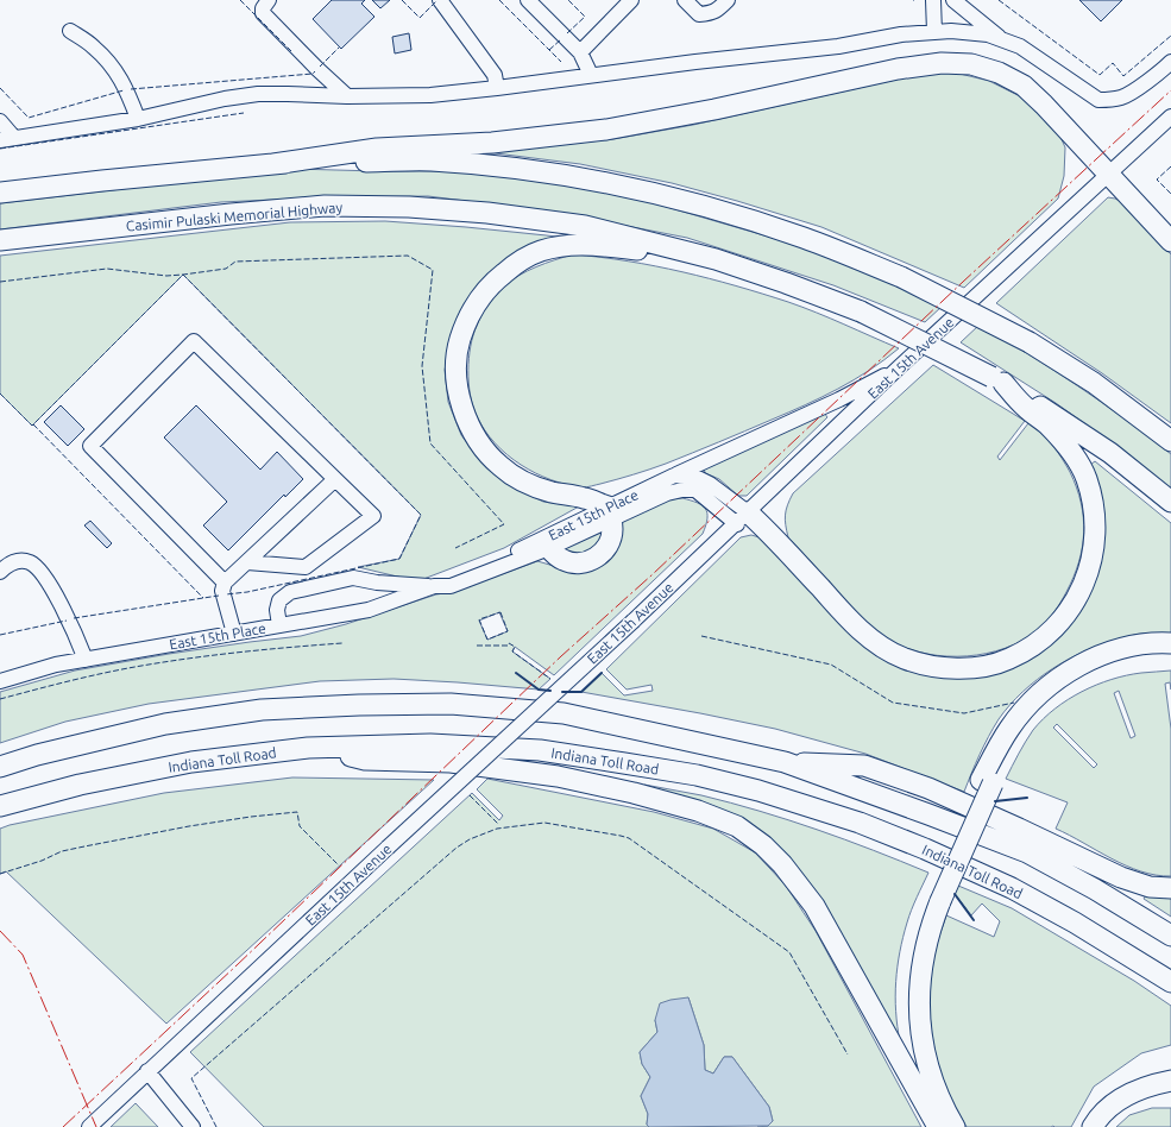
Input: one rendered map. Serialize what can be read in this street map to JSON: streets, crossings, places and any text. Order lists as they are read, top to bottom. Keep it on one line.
{"streets":{"highway":["Casimir Pulaski Memorial Highway","Indiana Toll Road"],"street":["East 15th Avenue","East 15th Place"]},"crossings":[["East 15th Avenue","East 15th Place"]]}
